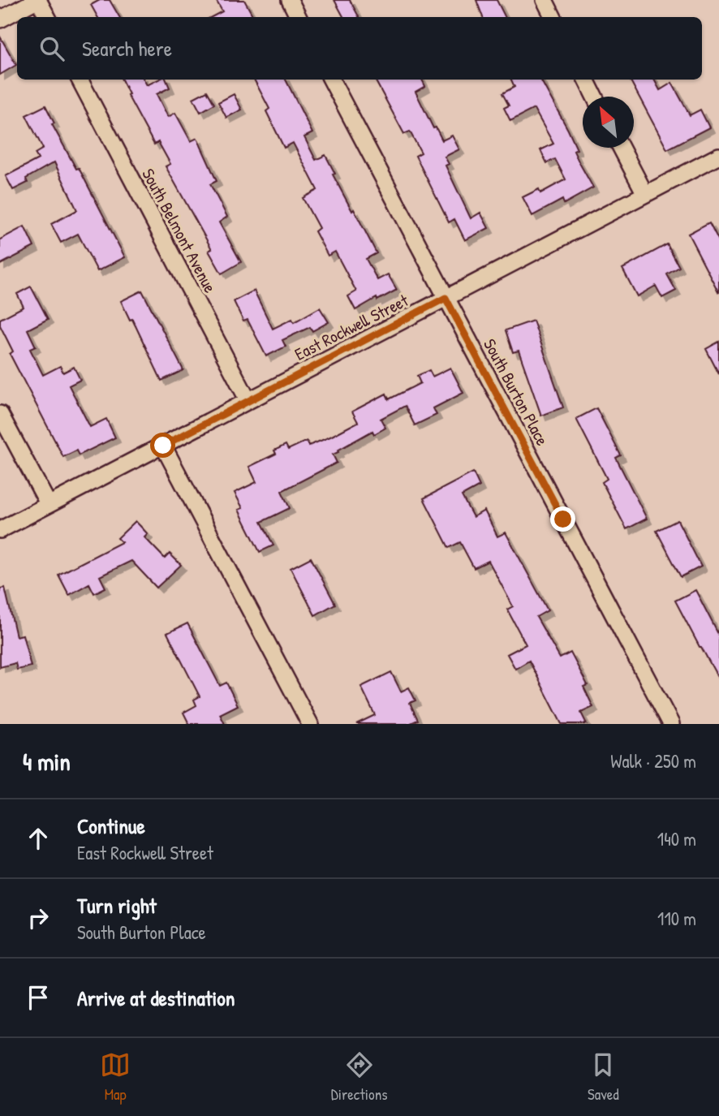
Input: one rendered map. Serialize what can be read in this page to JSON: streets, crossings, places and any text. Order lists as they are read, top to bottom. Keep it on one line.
{"streets":{"street":["South Belmont Avenue","East Rockwell Street","South Burton Place"]},"crossings":[["South Belmont Avenue","East Rockwell Street"],["East Rockwell Street","South Burton Place"]],"north":"top left","page":{"search":"Search here","heading":["4 min","Walk · 250 m"],"list":[["Continue","East Rockwell Street","140 m"],["Turn right","South Burton Place","110 m"],"Arrive at destination"],"nav":["Map","Directions","Saved"]}}
